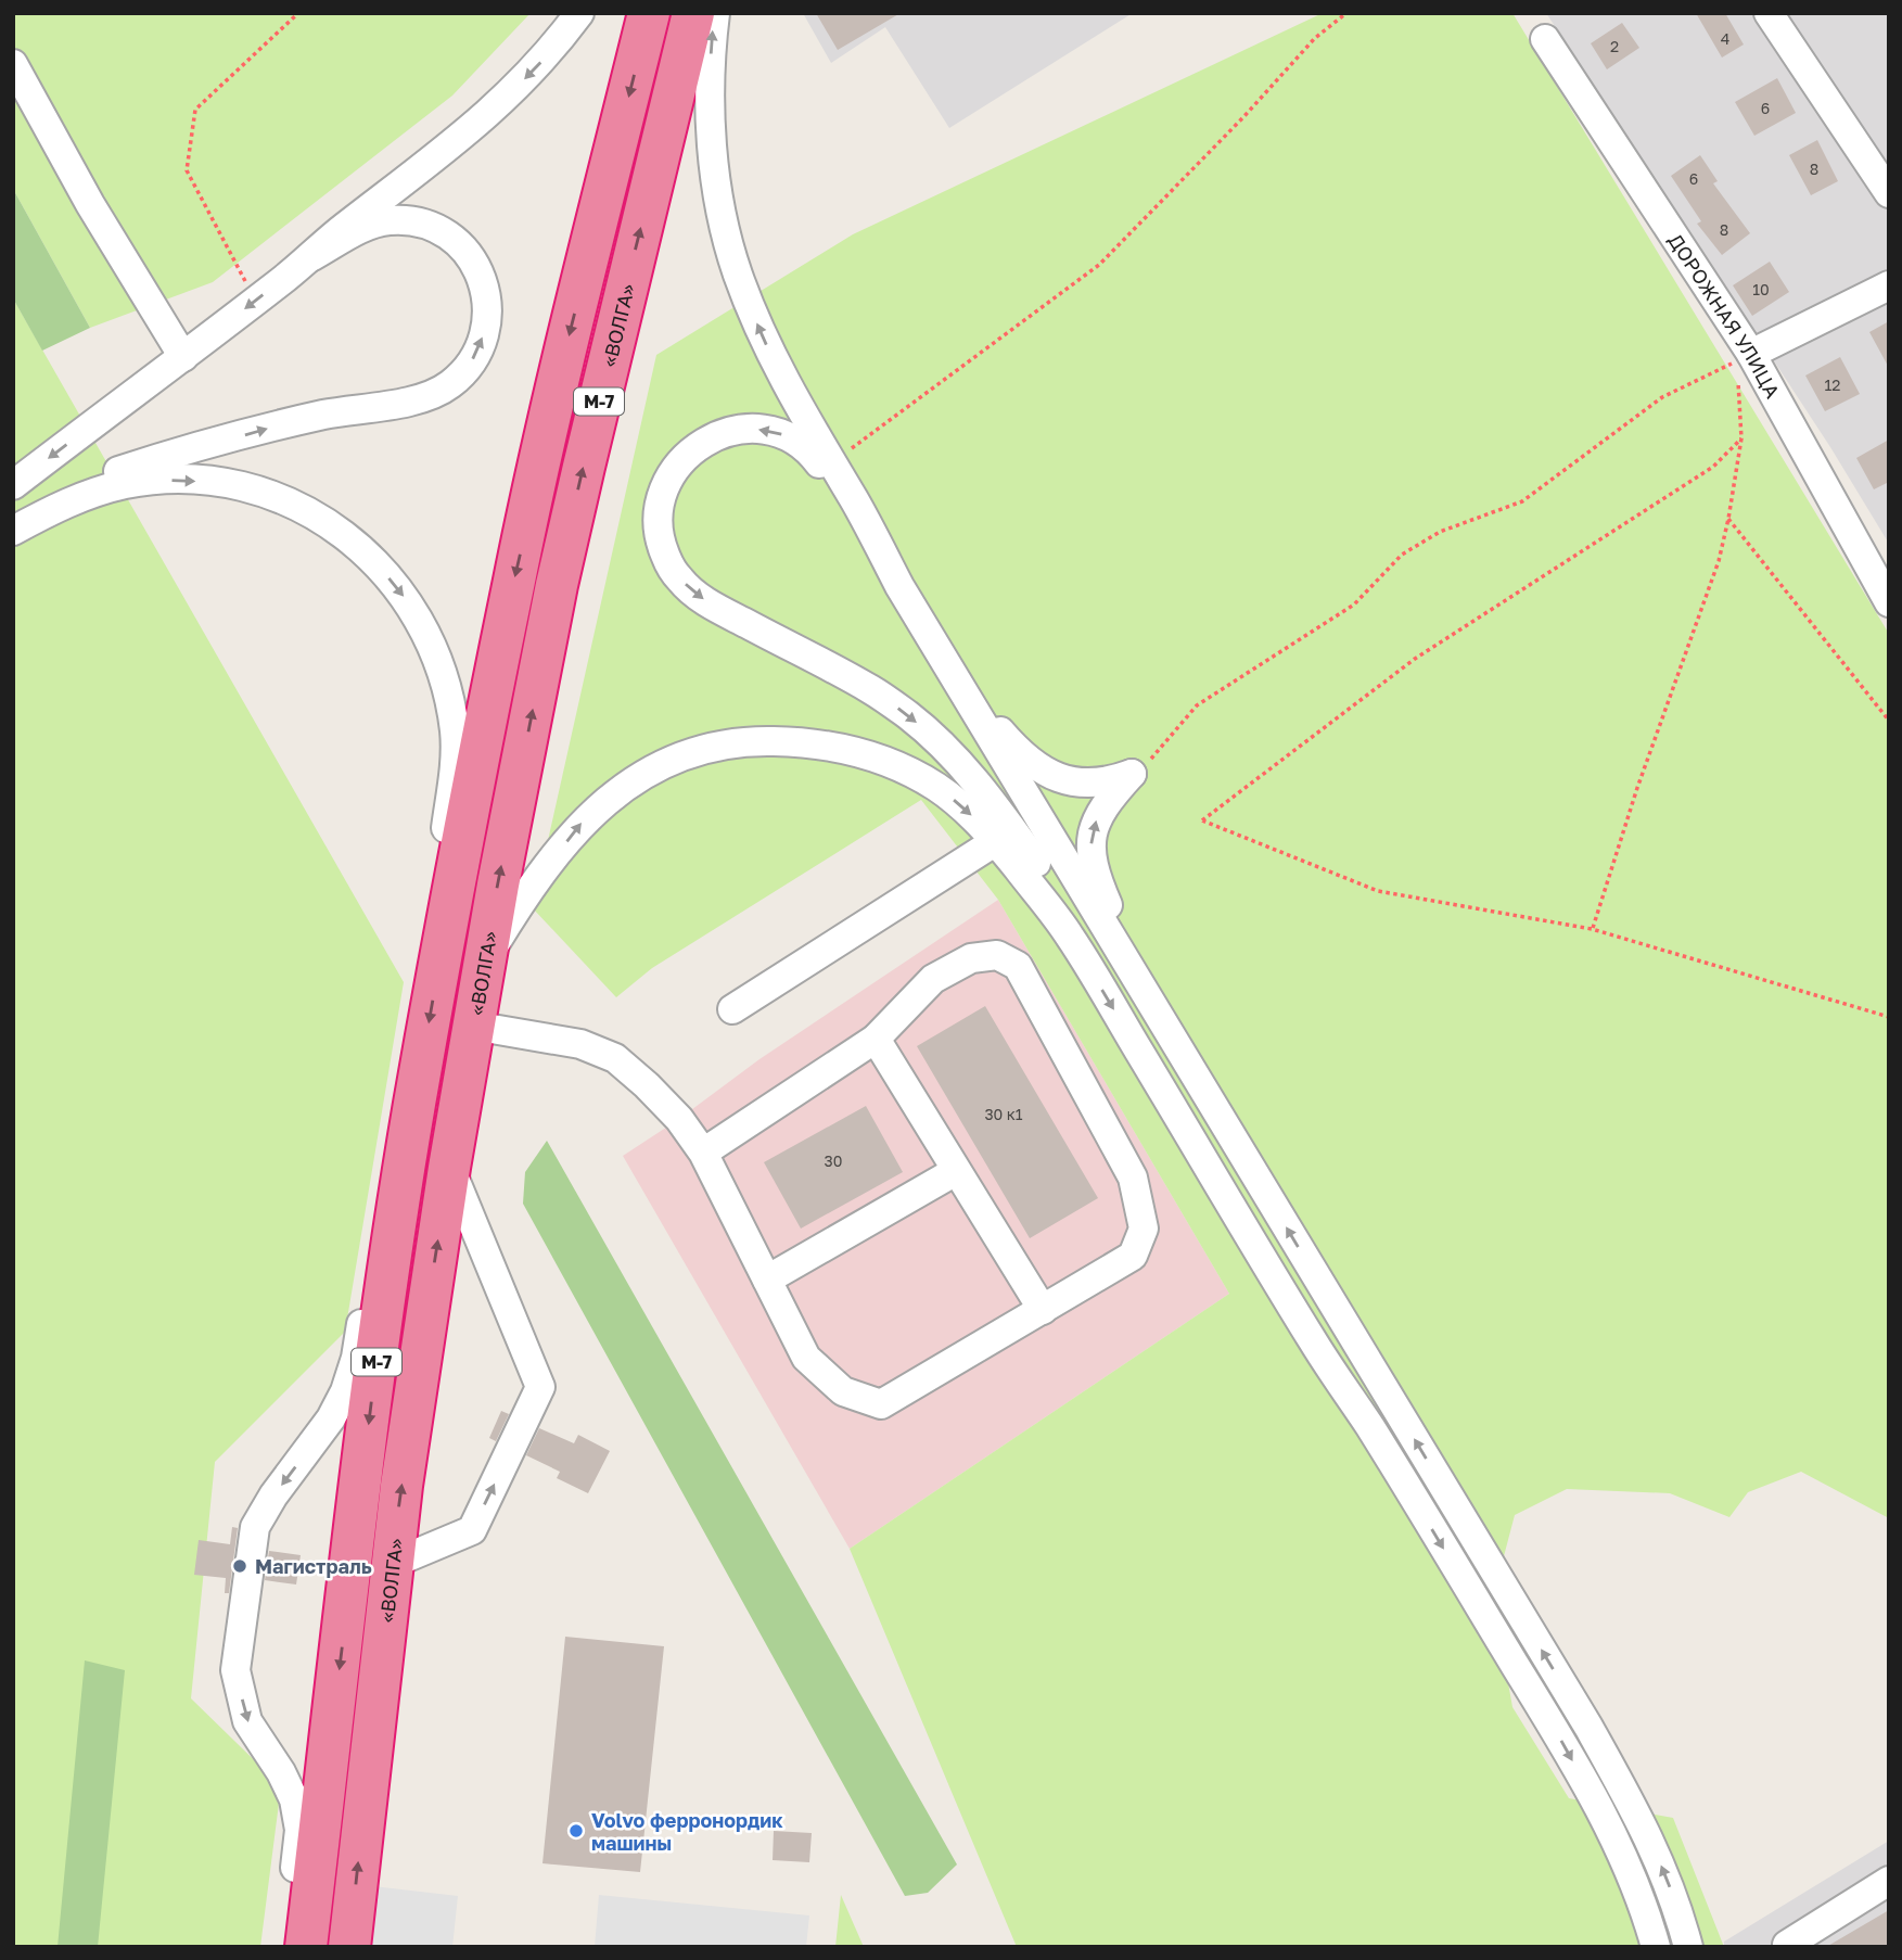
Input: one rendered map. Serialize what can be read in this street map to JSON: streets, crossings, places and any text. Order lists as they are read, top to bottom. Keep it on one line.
{"streets":{"highway":["«ВОЛГА»","М-7"],"street":["ДОРОЖНАЯ УЛИЦА"]},"places":["Магистраль","Volvo ферронордик машины"],"house_numbers":["4","2","6","8","6","8","10","12","30 к1","30"]}
